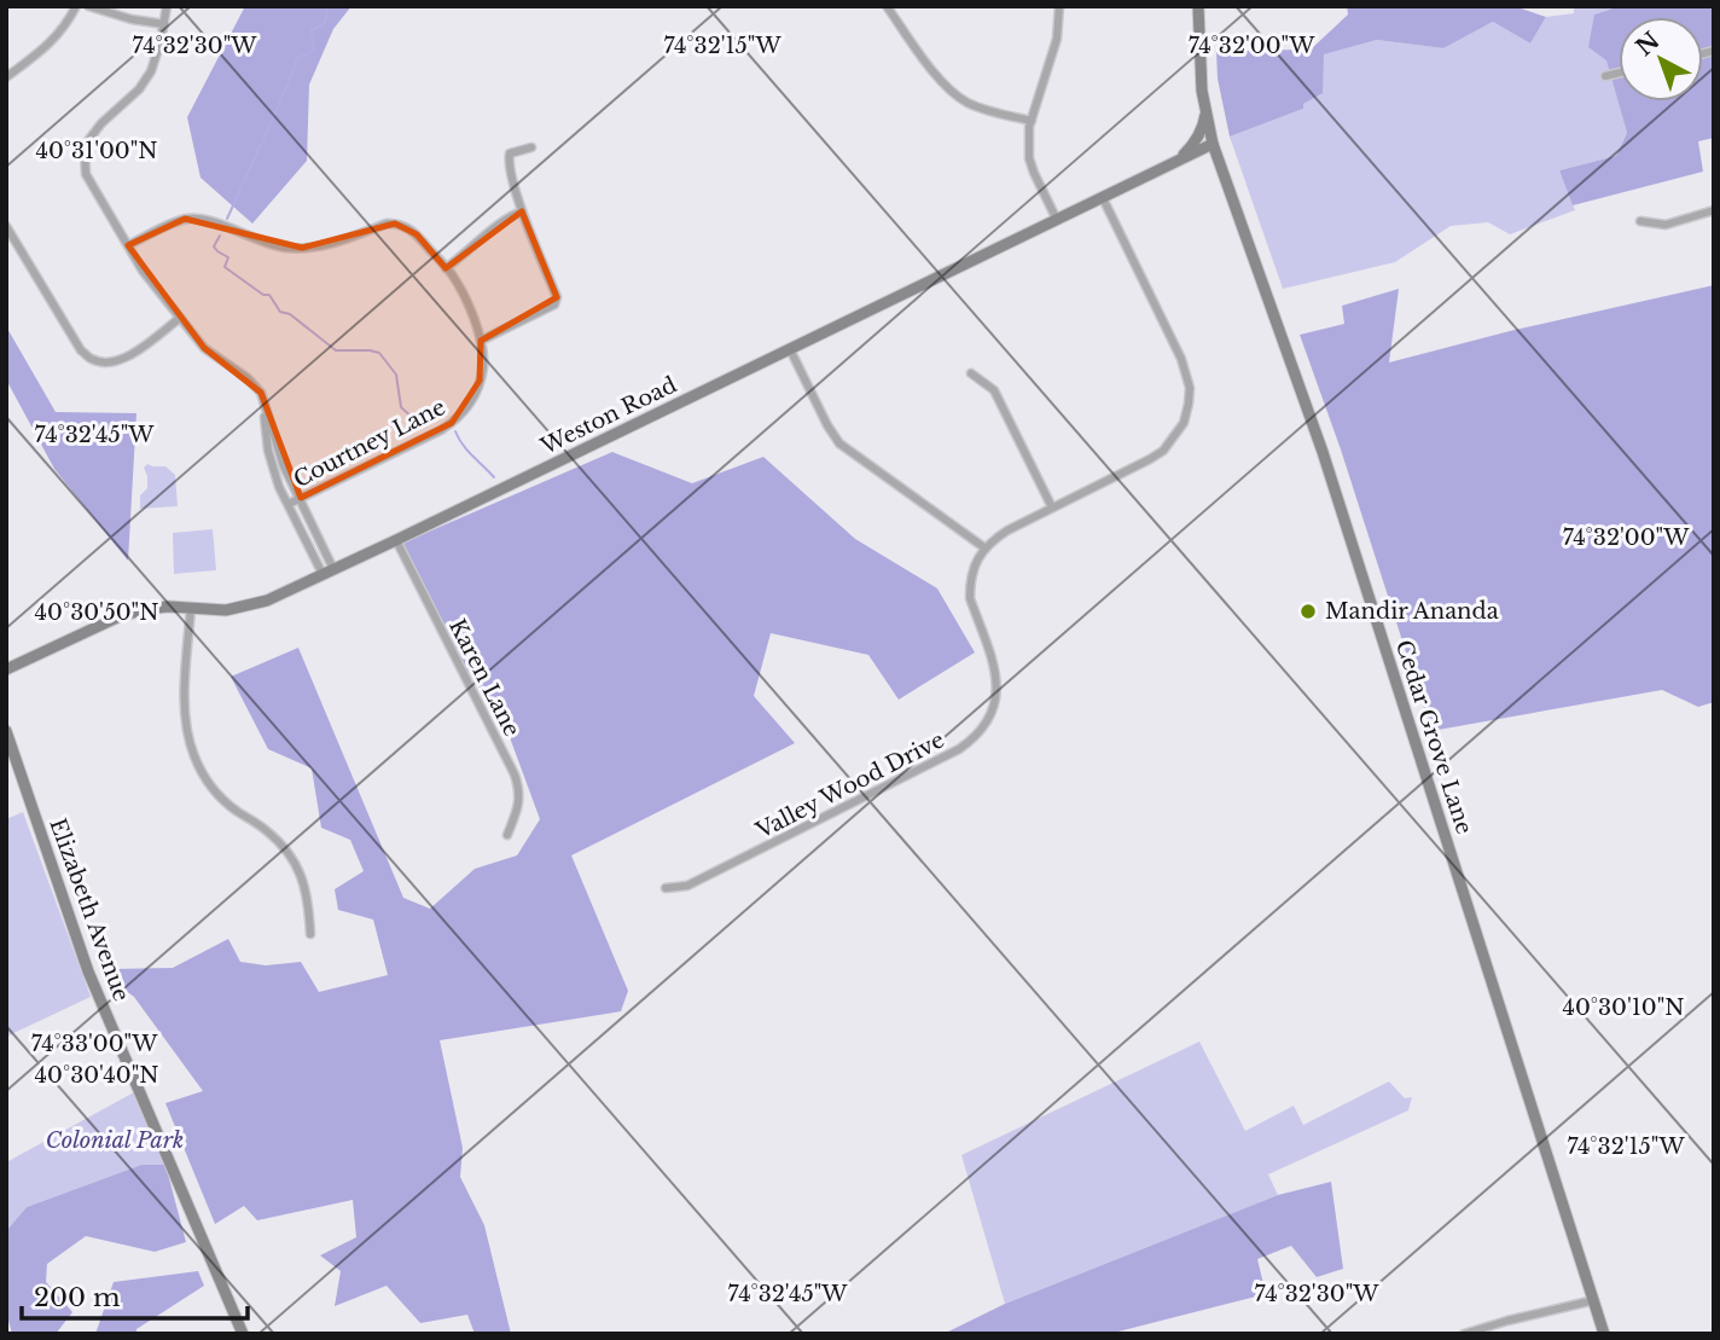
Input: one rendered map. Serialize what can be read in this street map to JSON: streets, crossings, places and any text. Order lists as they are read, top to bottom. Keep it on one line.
{"streets":{"street":["Weston Road","Courtney Lane","Karen Lane","Cedar Grove Lane","Valley Wood Drive","Elizabeth Avenue"]},"crossings":[["Weston Road","Karen Lane"],["Weston Road","Cedar Grove Lane"]],"parks":["Colonial Park"],"places":["Mandir Ananda"],"scale_bar":"200 m","north":"top left","coordinates":["74°32'30\"W","74°32'15\"W","74°32'00\"W","40°31'00\"N","74°32'45\"W","40°30'50\"N","40°30'10\"N","74°33'00\"W","40°30'40\"N"]}
